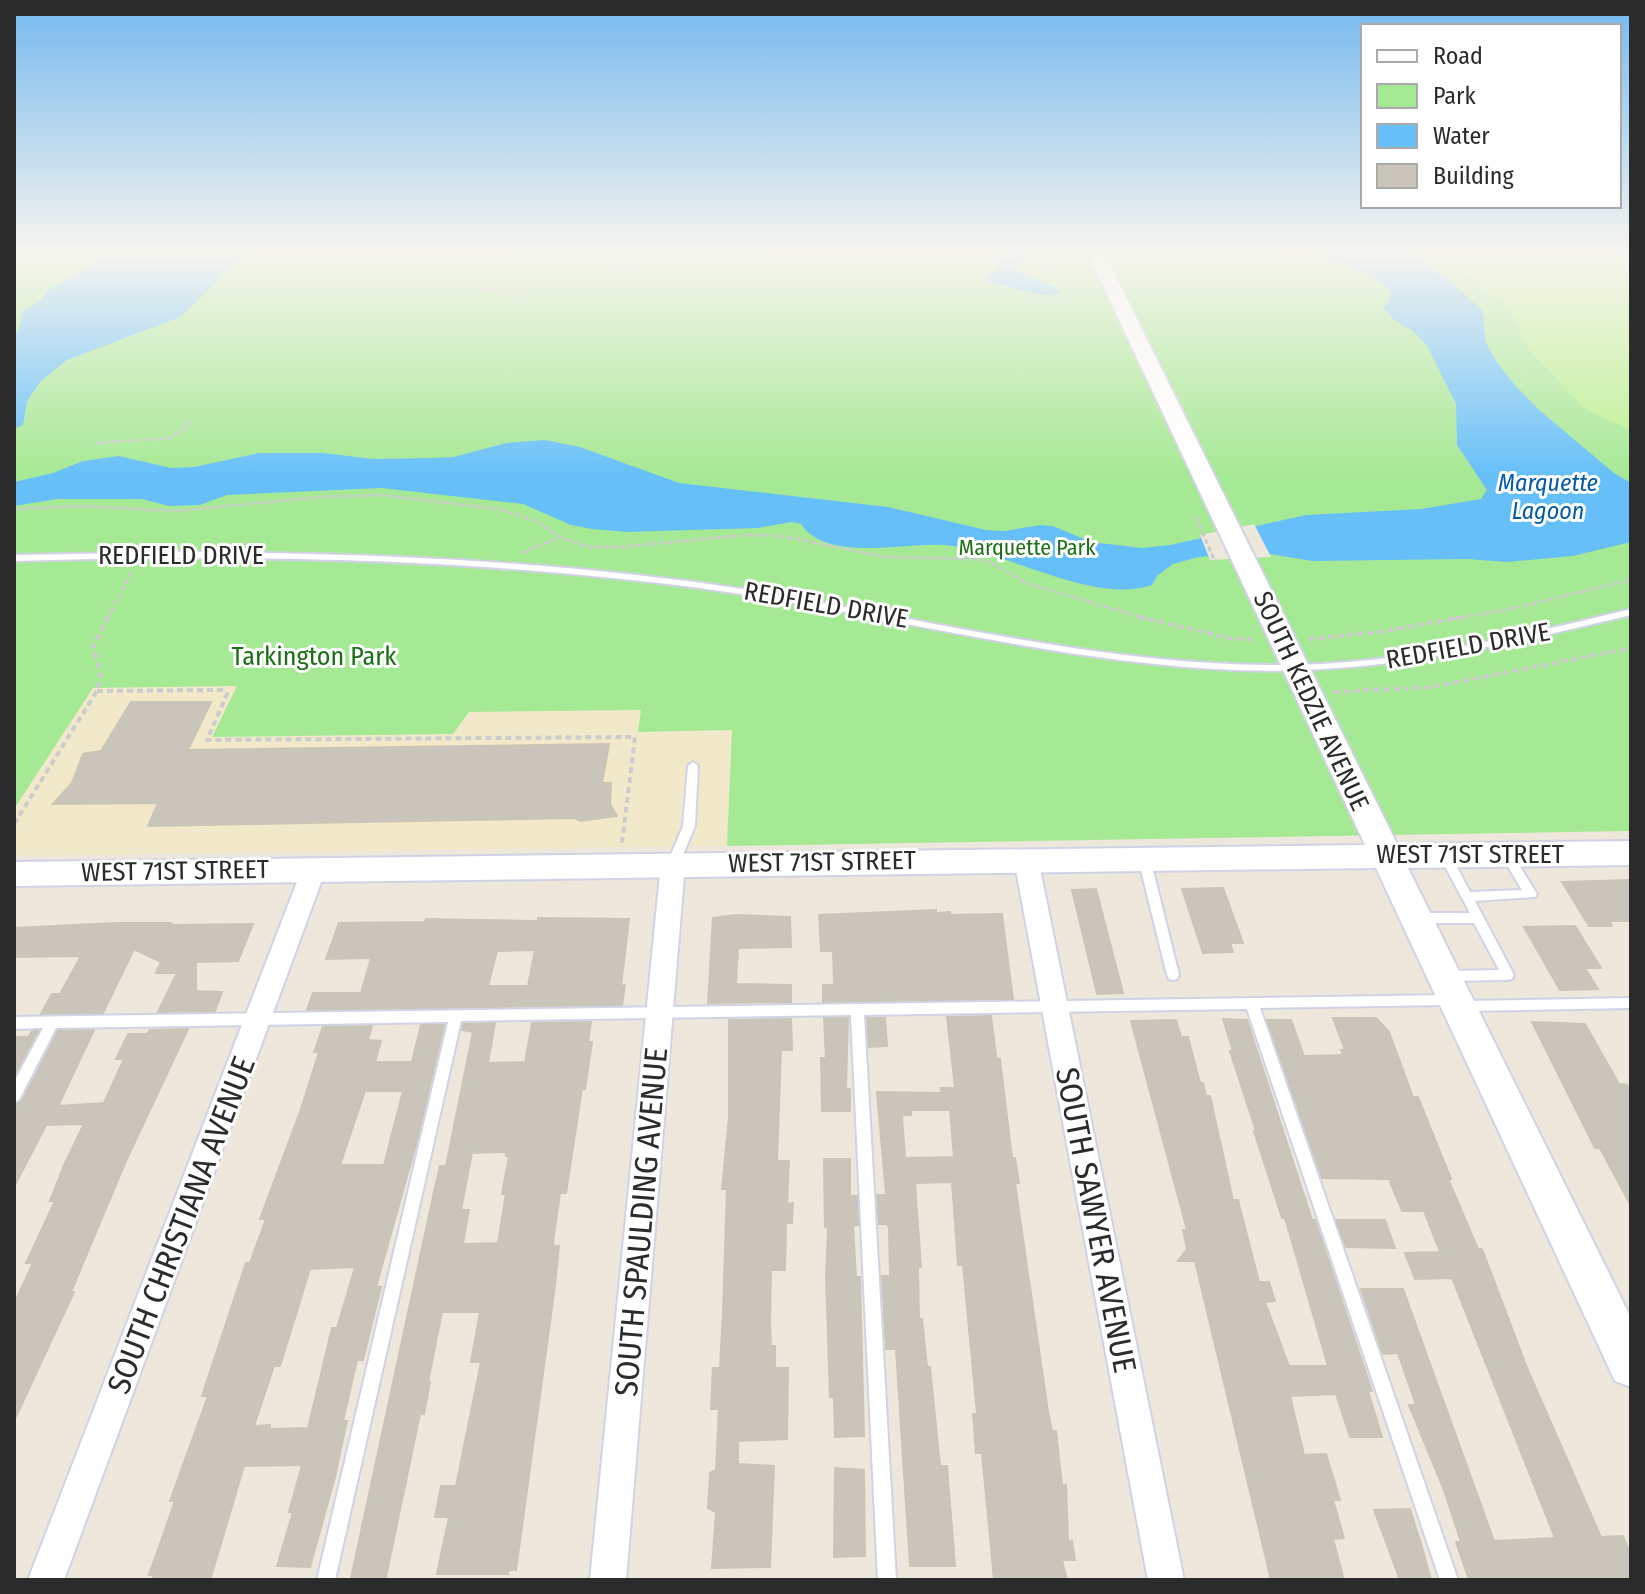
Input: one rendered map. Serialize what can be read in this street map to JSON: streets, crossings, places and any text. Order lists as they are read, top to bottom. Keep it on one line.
{"streets":{"main road":["SOUTH KEDZIE AVENUE","WEST 71ST STREET"],"street":["SOUTH SAWYER AVENUE","SOUTH SPAULDING AVENUE","SOUTH CHRISTIANA AVENUE"],"lane":["REDFIELD DRIVE"]},"crossings":[["REDFIELD DRIVE","SOUTH KEDZIE AVENUE"],["SOUTH KEDZIE AVENUE","WEST 71ST STREET"],["WEST 71ST STREET","SOUTH SAWYER AVENUE"],["WEST 71ST STREET","SOUTH SPAULDING AVENUE"],["WEST 71ST STREET","SOUTH CHRISTIANA AVENUE"]],"water":["Marquette Lagoon"],"parks":["Marquette Park","Tarkington Park"],"legend":["Road","Park","Water","Building"]}
